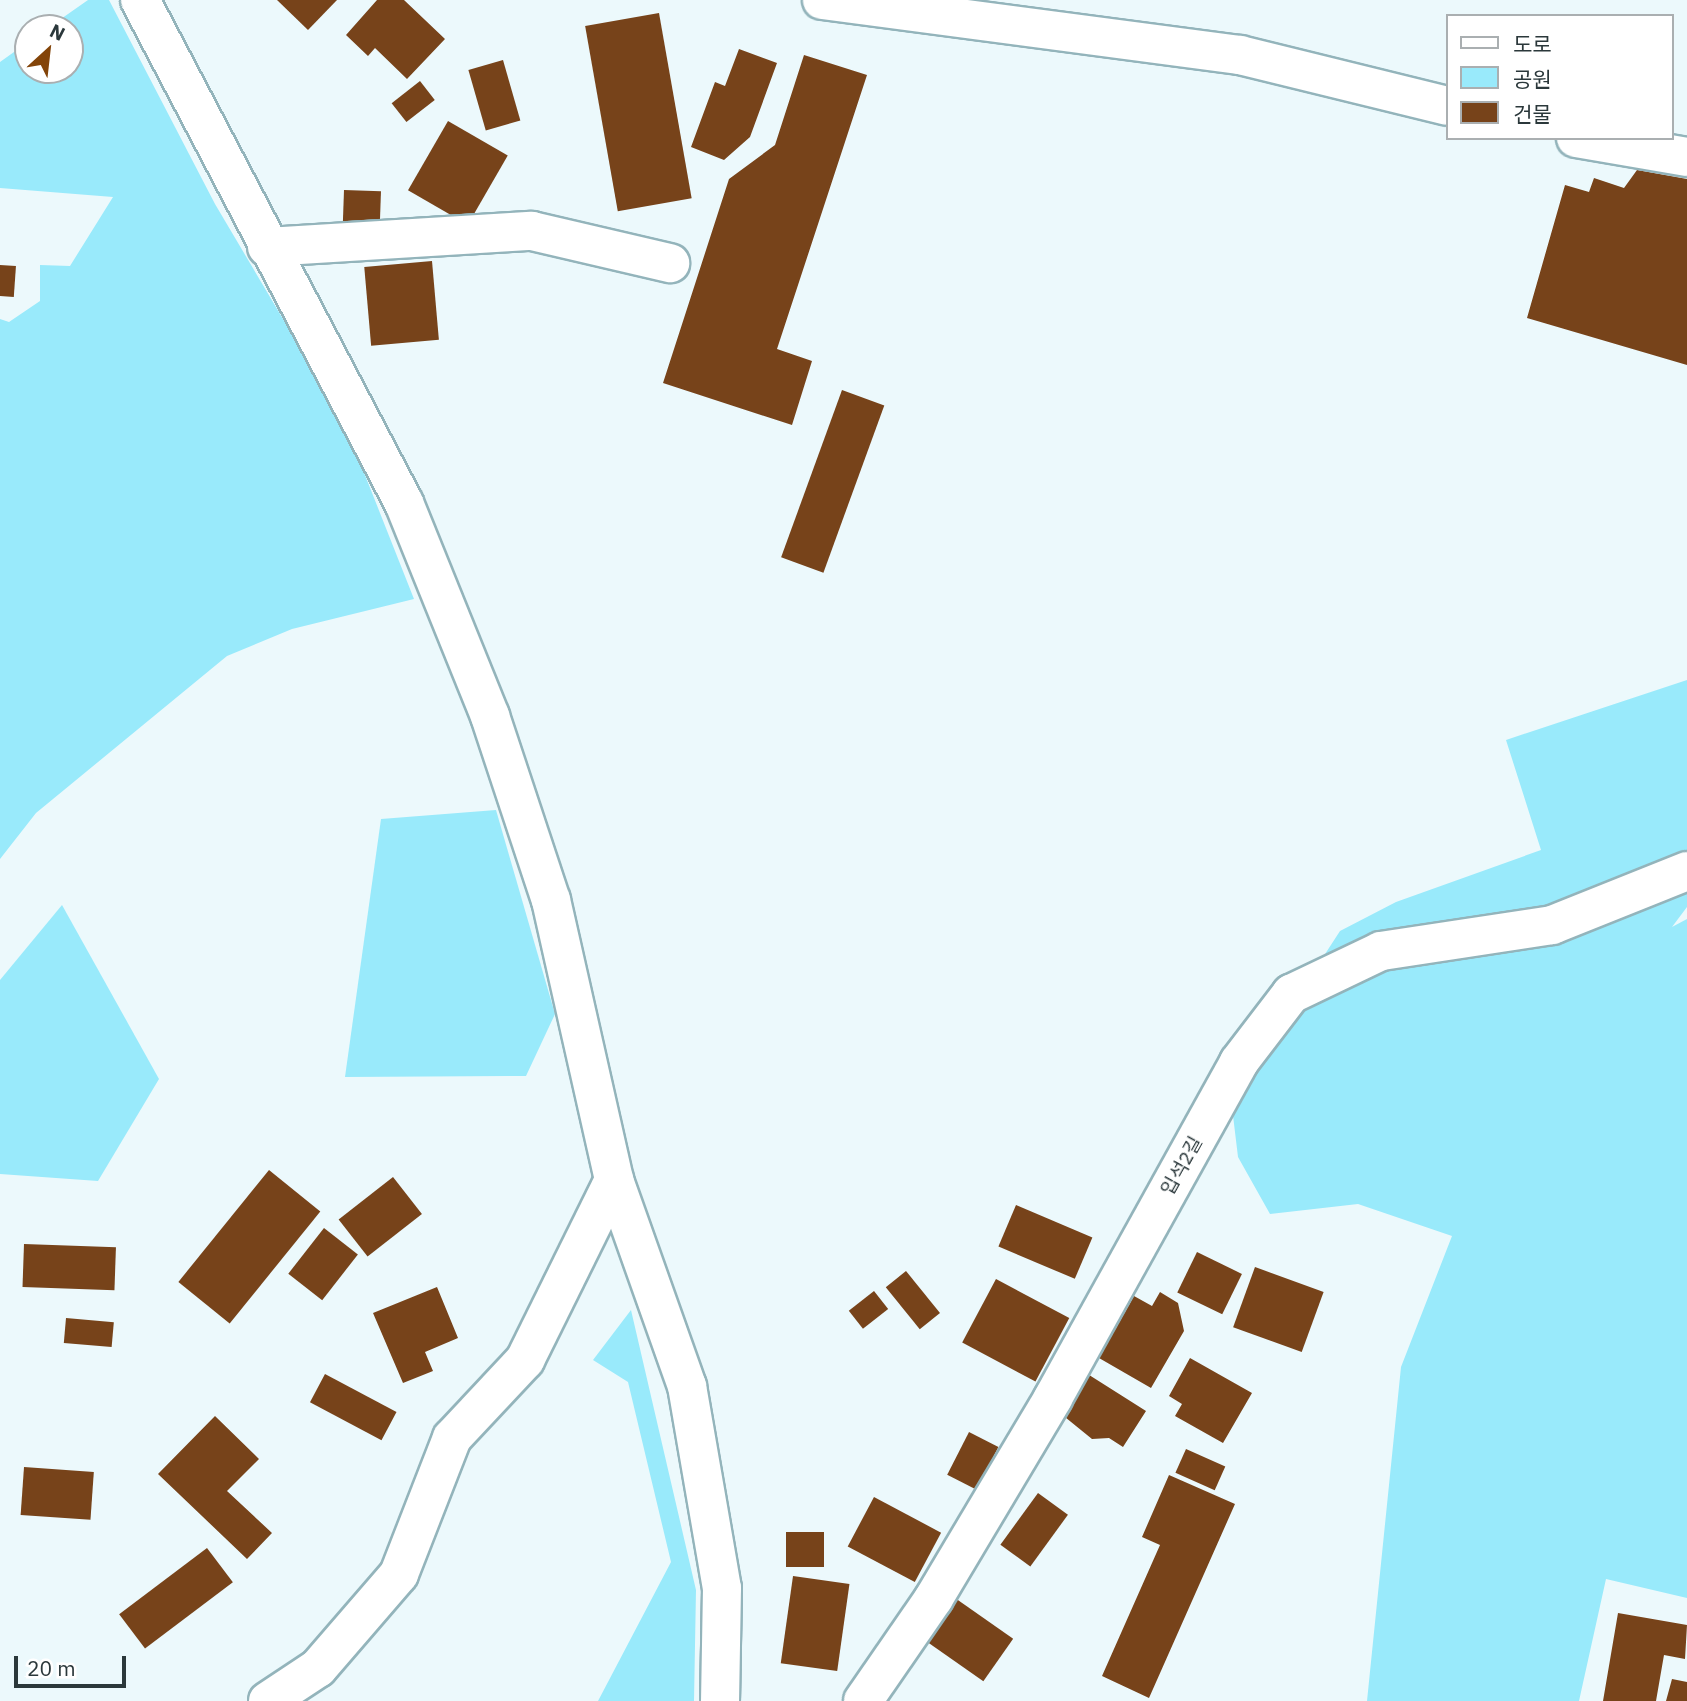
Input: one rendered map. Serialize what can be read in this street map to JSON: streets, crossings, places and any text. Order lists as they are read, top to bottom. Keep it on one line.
{"streets":{"street":["입석2길"]},"legend":["도로","공원","건물"],"scale_bar":"20 m","north":"top right"}
